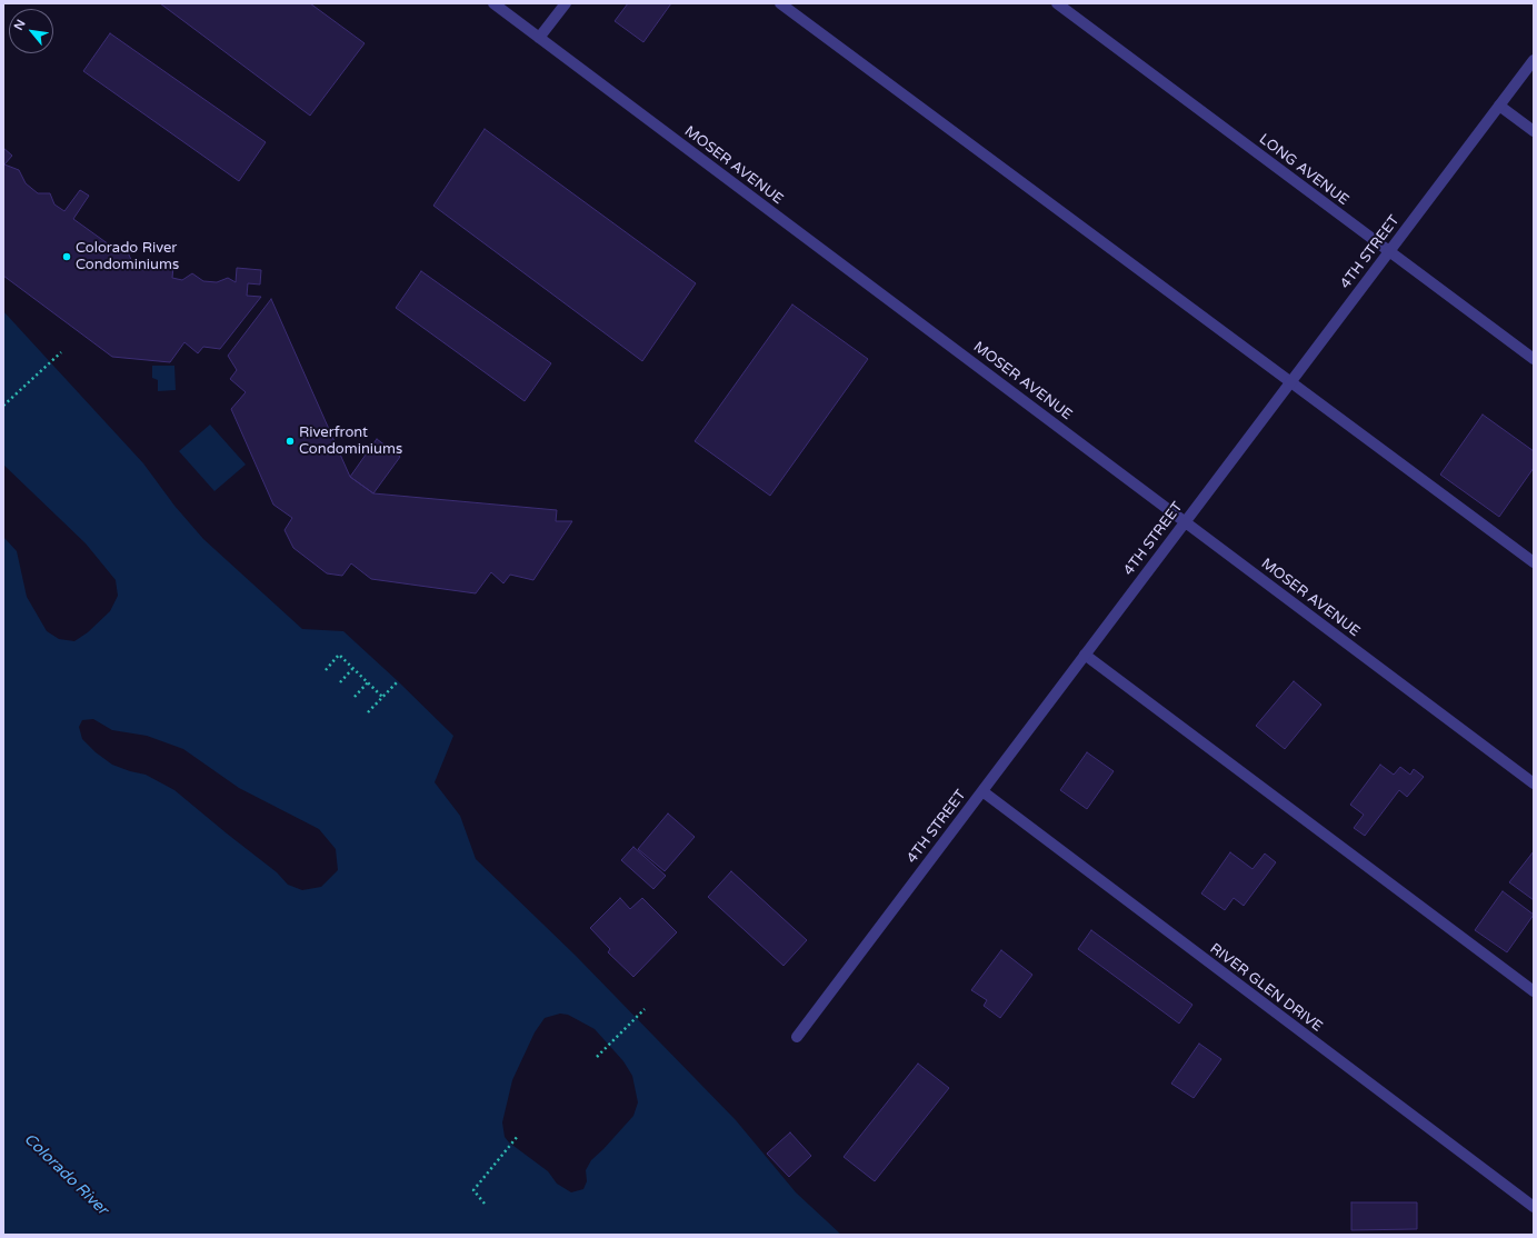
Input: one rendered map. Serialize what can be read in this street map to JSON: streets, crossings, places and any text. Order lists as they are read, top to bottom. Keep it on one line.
{"streets":{"street":["MOSER AVENUE","LONG AVENUE","4TH STREET","RIVER GLEN DRIVE"]},"crossings":[["MOSER AVENUE","4TH STREET"],["LONG AVENUE","4TH STREET"],["4TH STREET","RIVER GLEN DRIVE"]],"water":["Colorado River"],"places":["Colorado River Condominiums","Riverfront Condominiums"],"north":"top left"}
